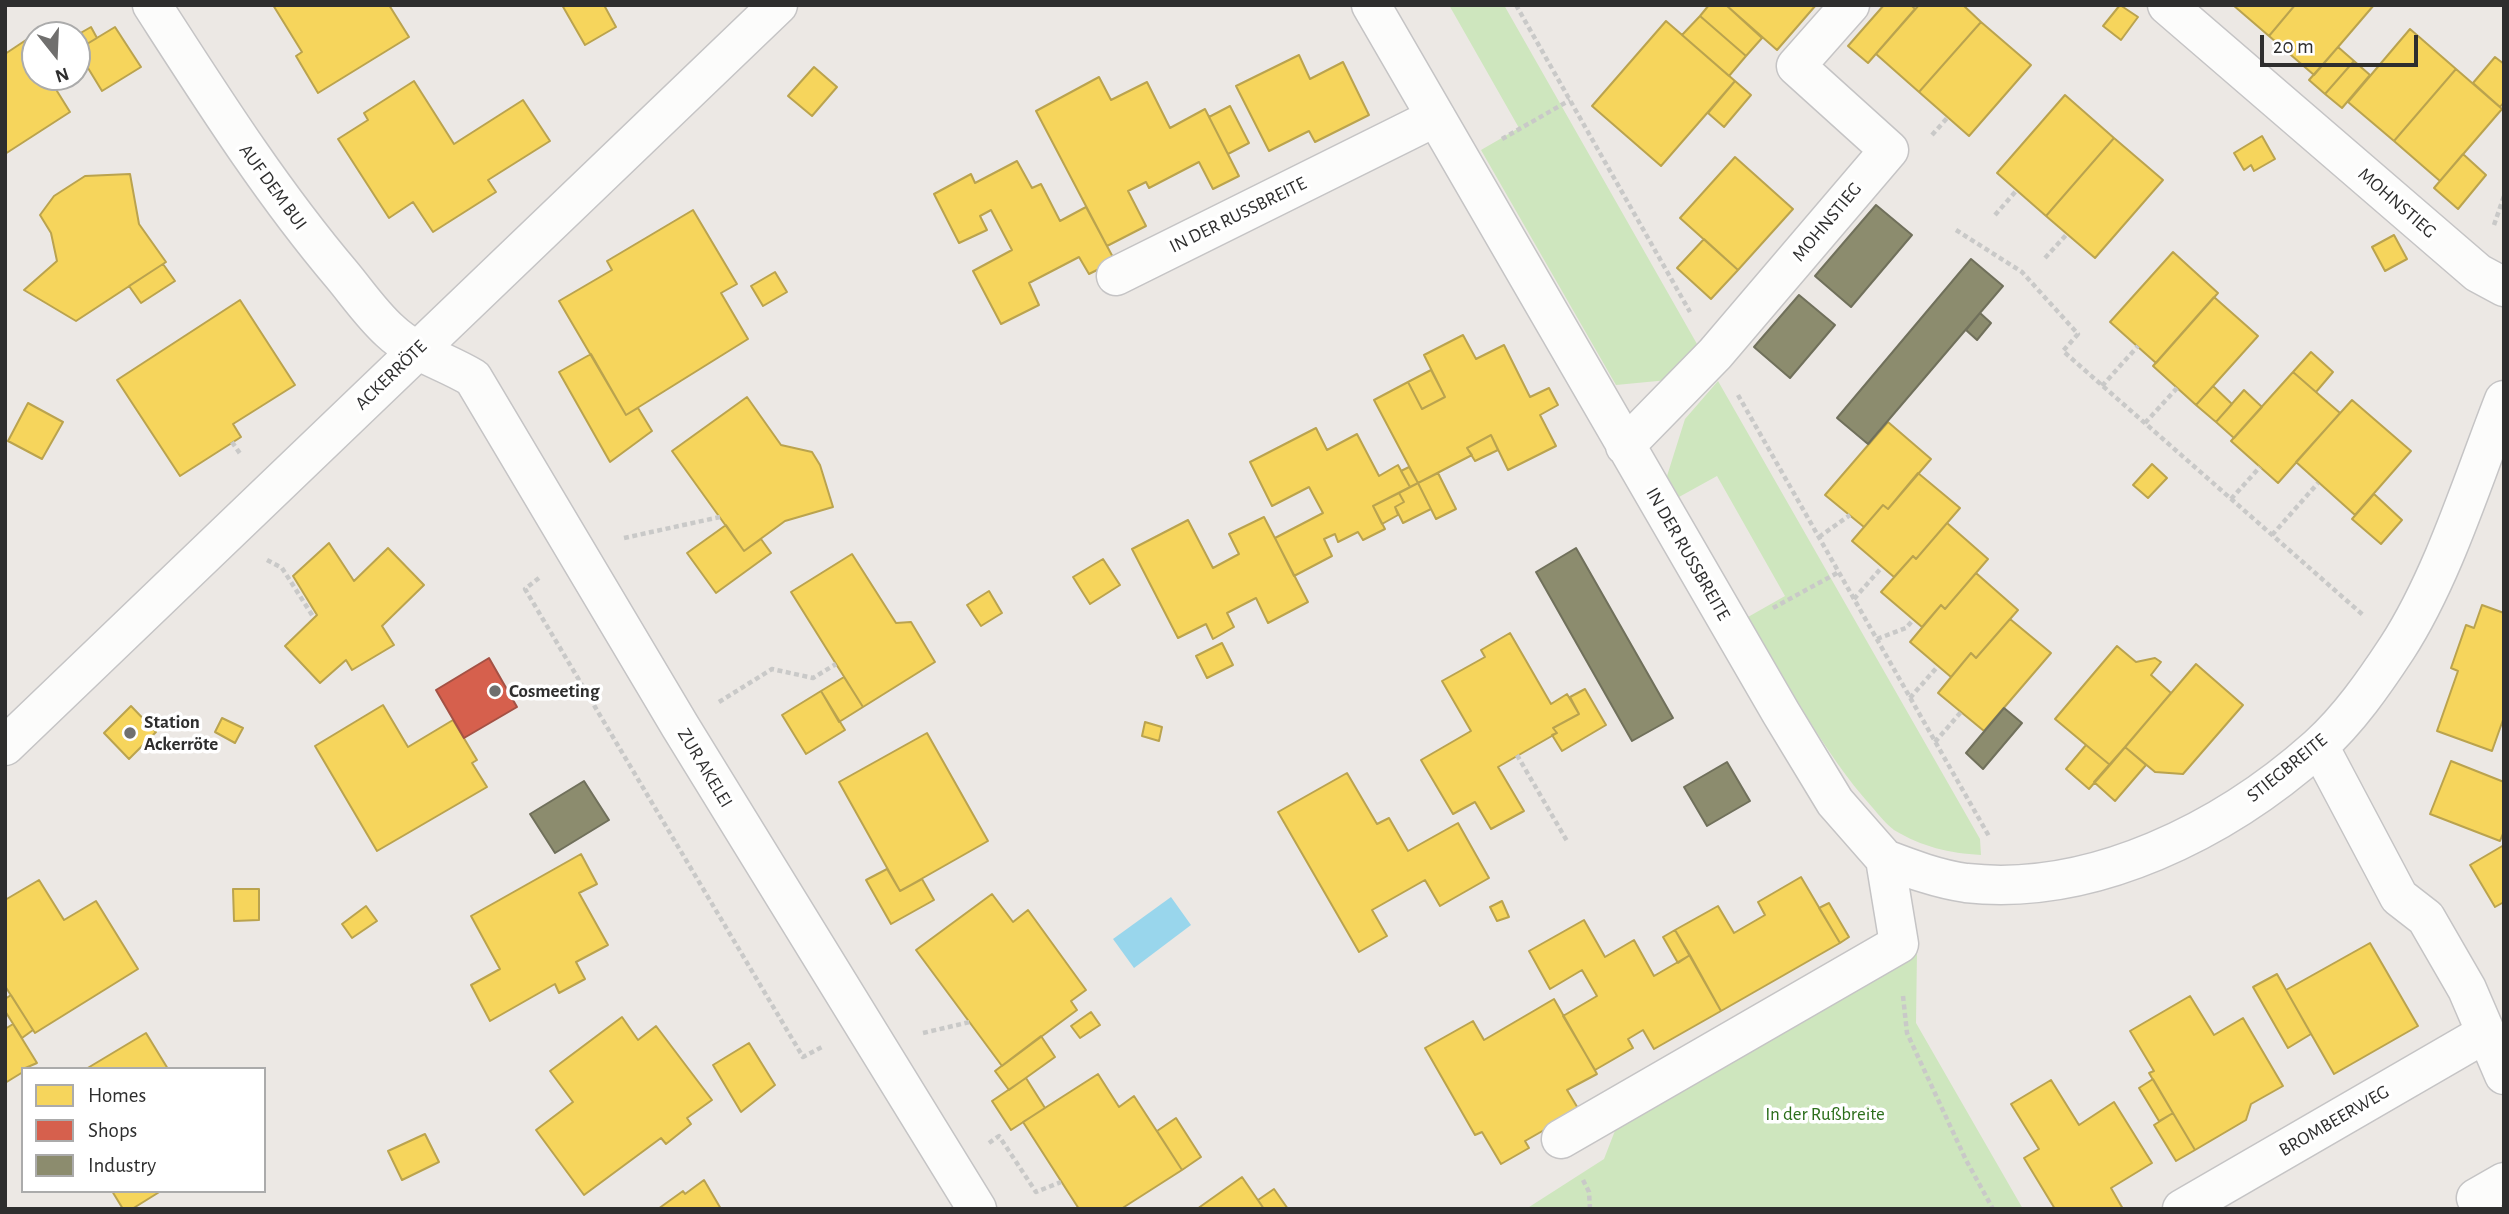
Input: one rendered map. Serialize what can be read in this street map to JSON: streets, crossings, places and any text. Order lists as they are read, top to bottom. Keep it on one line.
{"streets":{"street":["AUF DEM BUI","MOHNSTIEG","IN DER RUSSBREITE","ACKERRÖTE","ZUR AKELEI","STIEGBREITE","BROMBEERWEG"]},"crossings":[["AUF DEM BUI","ACKERRÖTE"],["AUF DEM BUI","ZUR AKELEI"],["MOHNSTIEG","IN DER RUSSBREITE"],["IN DER RUSSBREITE","STIEGBREITE"],["ACKERRÖTE","ZUR AKELEI"]],"parks":["In der Rußbreite"],"places":["Cosmeeting","Station Ackerröte"],"legend":["Homes","Shops","Industry"],"scale_bar":"20 m","north":"bottom"}
